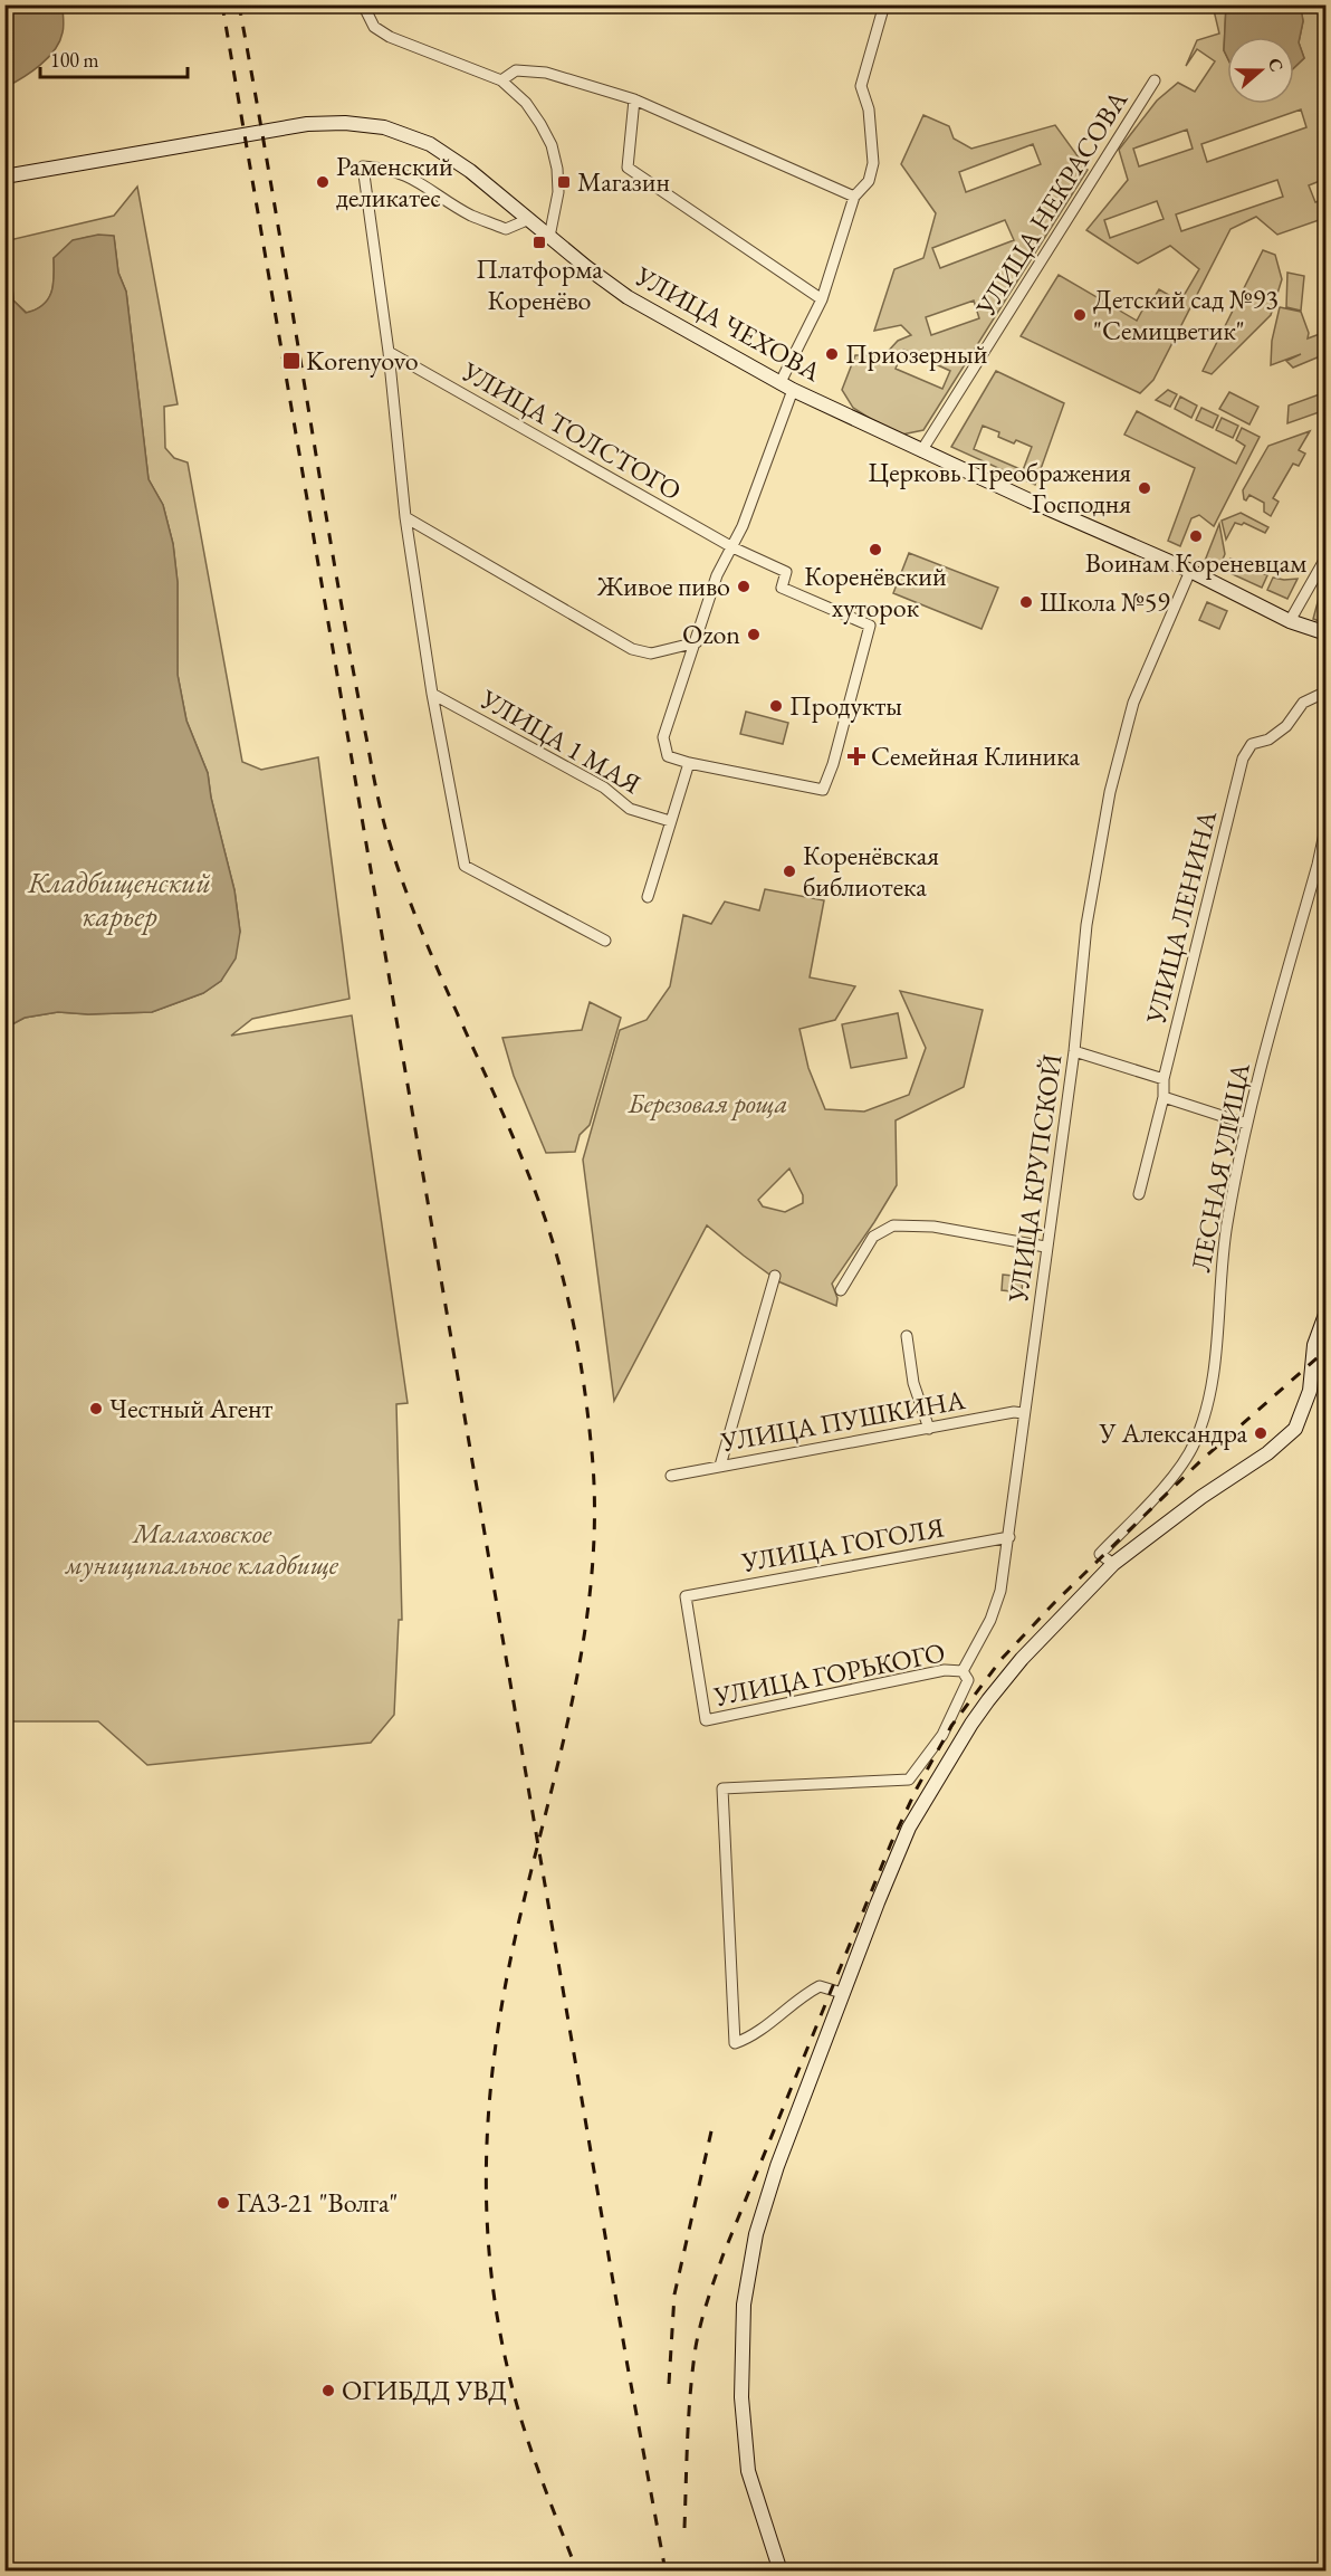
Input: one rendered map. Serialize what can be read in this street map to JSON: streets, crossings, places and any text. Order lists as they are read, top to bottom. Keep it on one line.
{"streets":{"main road":["УЛИЦА ЧЕХОВА"],"street":["УЛИЦА НЕКРАСОВА","УЛИЦА ТОЛСТОГО","УЛИЦА 1 МАЯ","УЛИЦА ЛЕНИНА","ЛЕСНАЯ УЛИЦА","УЛИЦА КРУПСКОЙ","УЛИЦА ПУШКИНА","УЛИЦА ГОГОЛЯ","УЛИЦА ГОРЬКОГО"]},"crossings":[["УЛИЦА НЕКРАСОВА","УЛИЦА ЧЕХОВА"],["УЛИЦА ЧЕХОВА","УЛИЦА КРУПСКОЙ"],["УЛИЦА КРУПСКОЙ","УЛИЦА ПУШКИНА"],["УЛИЦА КРУПСКОЙ","УЛИЦА ГОГОЛЯ"],["УЛИЦА КРУПСКОЙ","УЛИЦА ГОРЬКОГО"],["УЛИЦА ГОГОЛЯ","УЛИЦА ГОРЬКОГО"]],"water":["Кладбищенский карьер"],"parks":["Березовая роща","Малаховское муниципальное кладбище"],"places":{"other":["Раменский деликатес","Детский сад №93 \"Семицветик\"","Приозерный","Церковь Преображения Господня","Воинам Кореневцам","Коренёвский хуторок","Живое пиво","Школа №59","Ozon","Продукты","Коренёвская библиотека","Честный Агент","У Александра","ГАЗ-21 \"Волга\"","ОГИБДД УВД"],"transit":["Магазин","Платформа Коренёво","Korenyovo"],"health":["Семейная Клиника"]},"scale_bar":"100 m","north":"right"}
